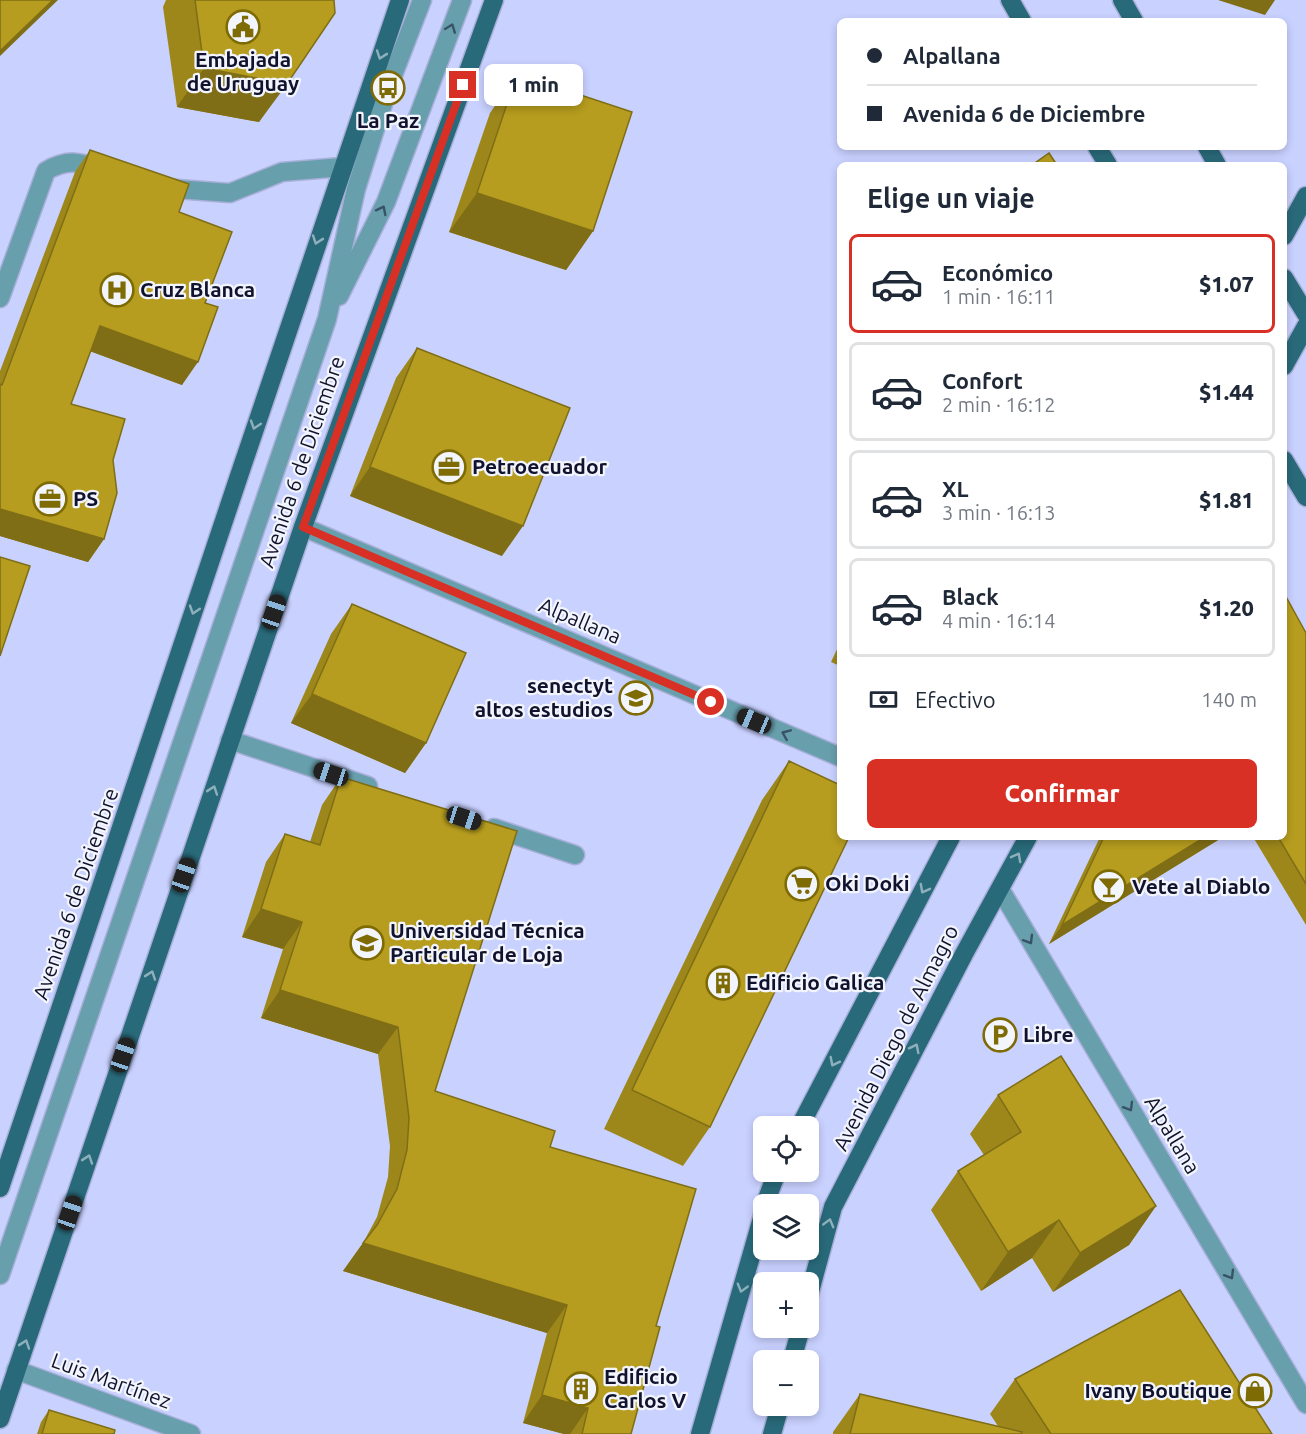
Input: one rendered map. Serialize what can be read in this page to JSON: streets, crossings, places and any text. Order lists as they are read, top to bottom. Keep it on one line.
{"streets":{"main road":["Avenida 6 de Diciembre","Avenida Diego de Almagro"],"street":["Alpallana","Luis Martínez"]},"crossings":[["Avenida 6 de Diciembre","Alpallana"],["Avenida 6 de Diciembre","Luis Martínez"],["Alpallana","Avenida Diego de Almagro"]],"places":{"public building":["Embajada de Uruguay"],"bus stop":["La Paz"],"hospital":["Cruz Blanca"],"office":["Petroecuador","PS"],"school or university":["senectyt altos estudios","Universidad Técnica Particular de Loja"],"supermarket":["Oki Doki"],"bar":["Vete al Diablo"],"building":["Edificio Galica","Edificio Carlos V"],"parking":["Libre"],"shop":["Ivany Boutique"]},"page":{"banner":["Alpallana","Avenida 6 de Diciembre"],"bubble":"1 min","heading":"Elige un viaje","list":[{"name":"Económico","note":"1 min · 16:11","value":"$1.07"},{"name":"Confort","note":"2 min · 16:12","value":"$1.44"},{"name":"XL","note":"3 min · 16:13","value":"$1.81"},{"name":"Black","note":"4 min · 16:14","value":"$1.20"}],"pay":["Efectivo","140 m"],"buttons":"Confirmar","map_buttons":["+","−"]}}
